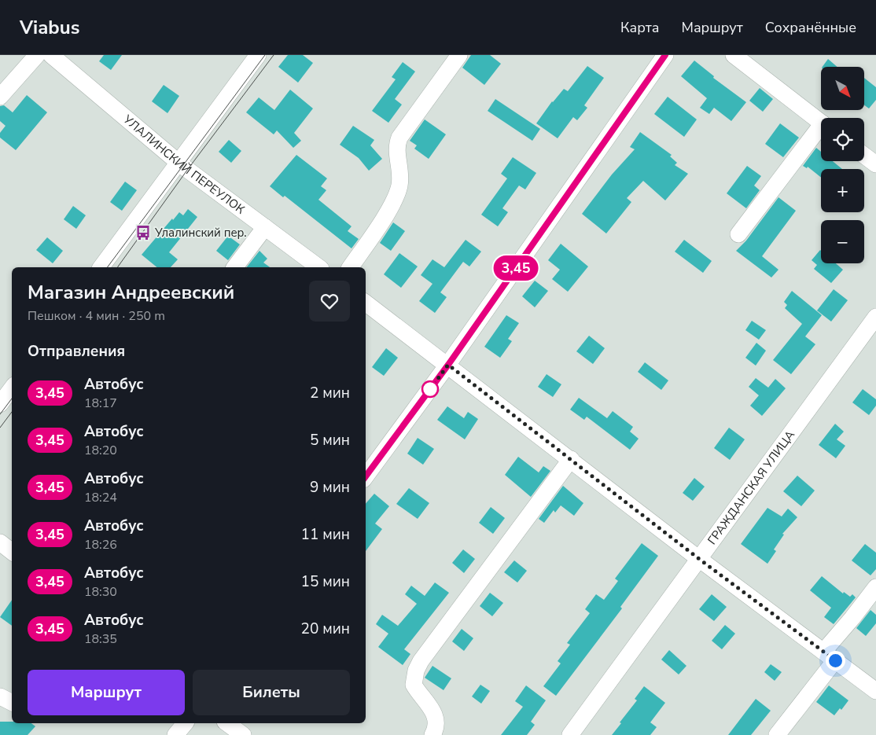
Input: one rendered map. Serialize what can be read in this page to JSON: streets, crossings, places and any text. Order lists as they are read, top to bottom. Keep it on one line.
{"streets":{"street":["УЛАЛИНСКИЙ ПЕРЕУЛОК","ГРАЖДАНСКАЯ УЛИЦА"]},"places":{"bus stop":["Улалинский пер."]},"lines":["bus line 3,45"],"north":"bottom right","page":{"header":"Viabus","nav":["Карта","Маршрут","Сохранённые"],"on_map":"3,45","map_buttons":["+","−"],"heading":[["Магазин Андреевский","Пешком · 4 мин · 250 m"],"Отправления"],"list":[{"mark":"3,45","name":"Автобус","note":"18:17","value":"2 мин"},{"mark":"3,45","name":"Автобус","note":"18:20","value":"5 мин"},{"mark":"3,45","name":"Автобус","note":"18:24","value":"9 мин"},{"mark":"3,45","name":"Автобус","note":"18:26","value":"11 мин"},{"mark":"3,45","name":"Автобус","note":"18:30","value":"15 мин"},{"mark":"3,45","name":"Автобус","note":"18:35","value":"20 мин"}],"buttons":["Маршрут","Билеты"]}}
